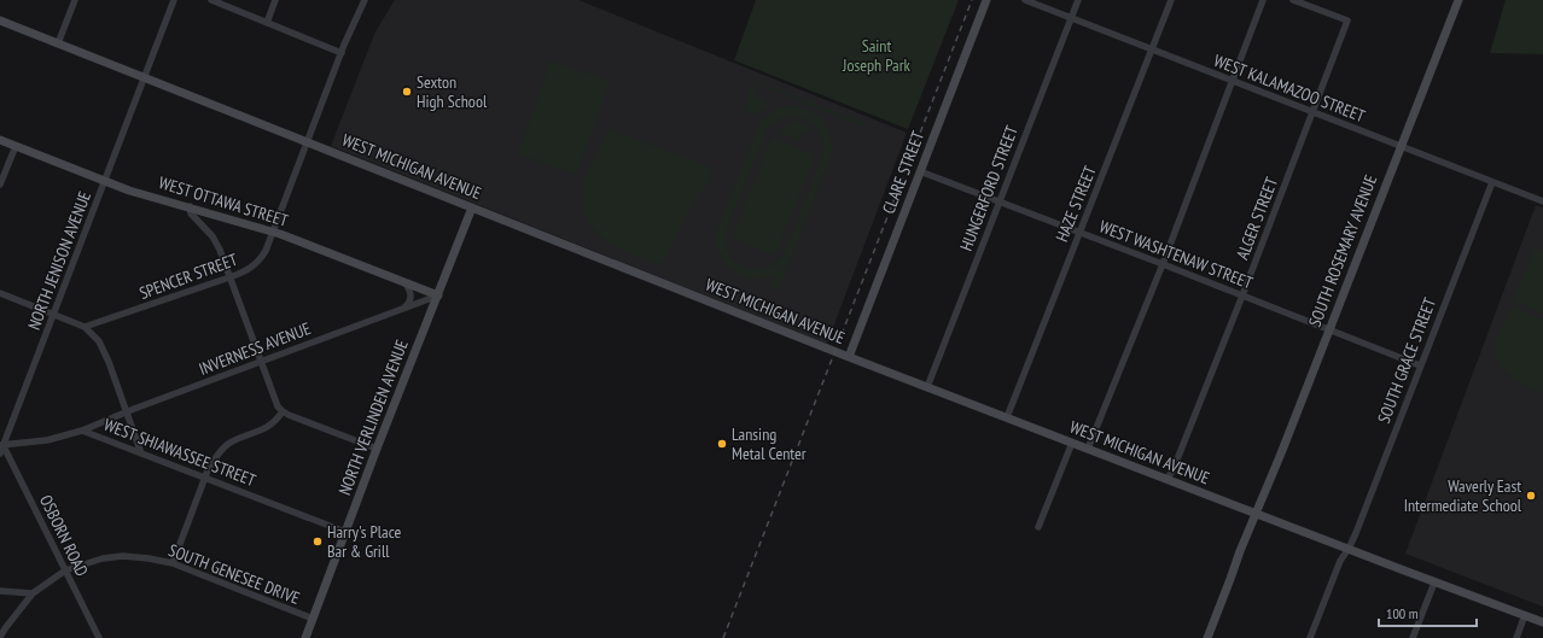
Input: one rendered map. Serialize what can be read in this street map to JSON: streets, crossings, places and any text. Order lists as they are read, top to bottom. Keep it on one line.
{"streets":{"street":["WEST KALAMAZOO STREET","WEST MICHIGAN AVENUE","CLARE STREET","HUNGERFORD STREET","WEST OTTAWA STREET","HAZE STREET","ALGER STREET","SOUTH ROSEMARY AVENUE","WEST WASHTENAW STREET","NORTH JENISON AVENUE","SPENCER STREET","INVERNESS AVENUE","SOUTH GRACE STREET","NORTH VERLINDEN AVENUE","WEST SHIAWASSEE STREET","OSBORN ROAD","SOUTH GENESEE DRIVE"]},"crossings":[["WEST KALAMAZOO STREET","HUNGERFORD STREET"],["WEST KALAMAZOO STREET","HAZE STREET"],["WEST KALAMAZOO STREET","ALGER STREET"],["WEST KALAMAZOO STREET","SOUTH ROSEMARY AVENUE"],["WEST KALAMAZOO STREET","SOUTH GRACE STREET"],["WEST MICHIGAN AVENUE","CLARE STREET"],["WEST MICHIGAN AVENUE","HUNGERFORD STREET"],["WEST MICHIGAN AVENUE","HAZE STREET"],["WEST MICHIGAN AVENUE","ALGER STREET"],["WEST MICHIGAN AVENUE","SOUTH ROSEMARY AVENUE"],["WEST MICHIGAN AVENUE","NORTH JENISON AVENUE"],["WEST MICHIGAN AVENUE","SPENCER STREET"],["WEST MICHIGAN AVENUE","SOUTH GRACE STREET"],["WEST MICHIGAN AVENUE","NORTH VERLINDEN AVENUE"],["CLARE STREET","WEST WASHTENAW STREET"],["HUNGERFORD STREET","WEST WASHTENAW STREET"],["WEST OTTAWA STREET","NORTH JENISON AVENUE"],["WEST OTTAWA STREET","SPENCER STREET"],["WEST OTTAWA STREET","INVERNESS AVENUE"],["WEST OTTAWA STREET","NORTH VERLINDEN AVENUE"],["HAZE STREET","WEST WASHTENAW STREET"],["ALGER STREET","WEST WASHTENAW STREET"],["SOUTH ROSEMARY AVENUE","WEST WASHTENAW STREET"],["WEST WASHTENAW STREET","SOUTH GRACE STREET"],["NORTH JENISON AVENUE","WEST SHIAWASSEE STREET"],["NORTH JENISON AVENUE","OSBORN ROAD"],["INVERNESS AVENUE","NORTH VERLINDEN AVENUE"],["INVERNESS AVENUE","WEST SHIAWASSEE STREET"],["NORTH VERLINDEN AVENUE","WEST SHIAWASSEE STREET"],["NORTH VERLINDEN AVENUE","SOUTH GENESEE DRIVE"],["WEST SHIAWASSEE STREET","OSBORN ROAD"],["OSBORN ROAD","SOUTH GENESEE DRIVE"]],"parks":["Saint Joseph Park"],"places":["Sexton High School","Lansing Metal Center","Waverly East Intermediate School","Harry's Place Bar & Grill"],"scale_bar":"100 m"}
